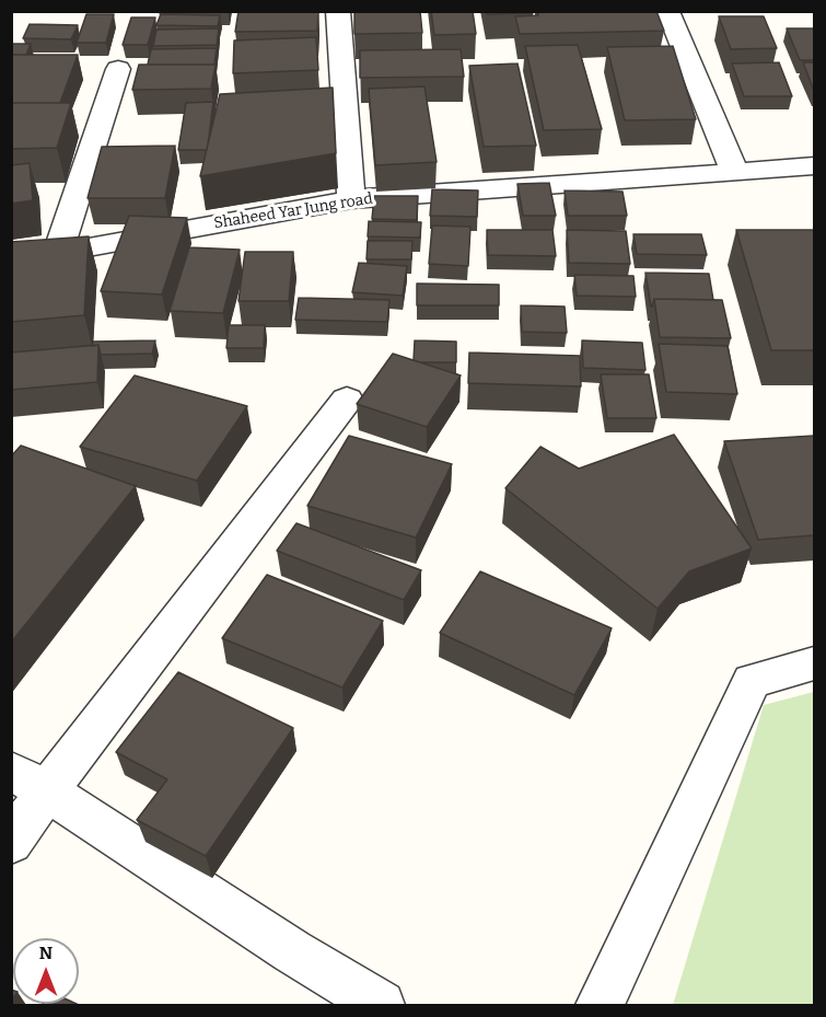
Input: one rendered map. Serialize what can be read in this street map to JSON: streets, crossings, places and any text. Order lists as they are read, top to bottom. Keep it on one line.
{"streets":{"street":["Shaheed Yar Jung road"]},"north":"top"}
